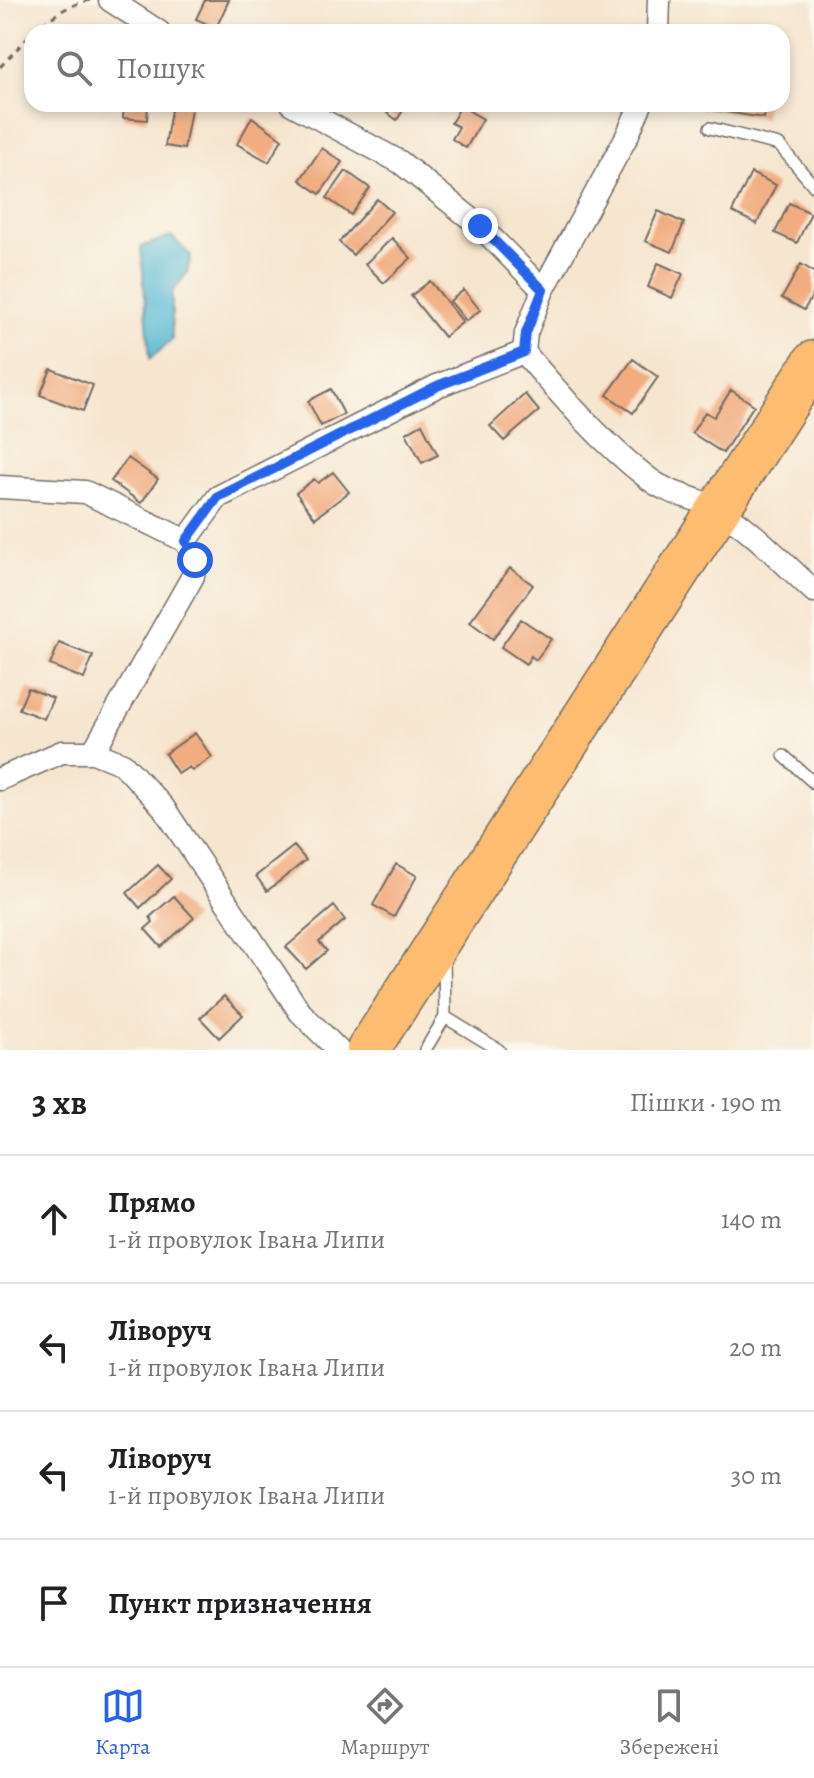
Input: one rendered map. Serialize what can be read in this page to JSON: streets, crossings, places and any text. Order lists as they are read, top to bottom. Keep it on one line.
{"page":{"search":"Пошук","heading":["3 хв","Пішки · 190 m"],"list":[["Прямо","1-й провулок Івана Липи","140 m"],["Ліворуч","1-й провулок Івана Липи","20 m"],["Ліворуч","1-й провулок Івана Липи","30 m"],"Пункт призначення"],"nav":["Карта","Маршрут","Збережені"]}}
